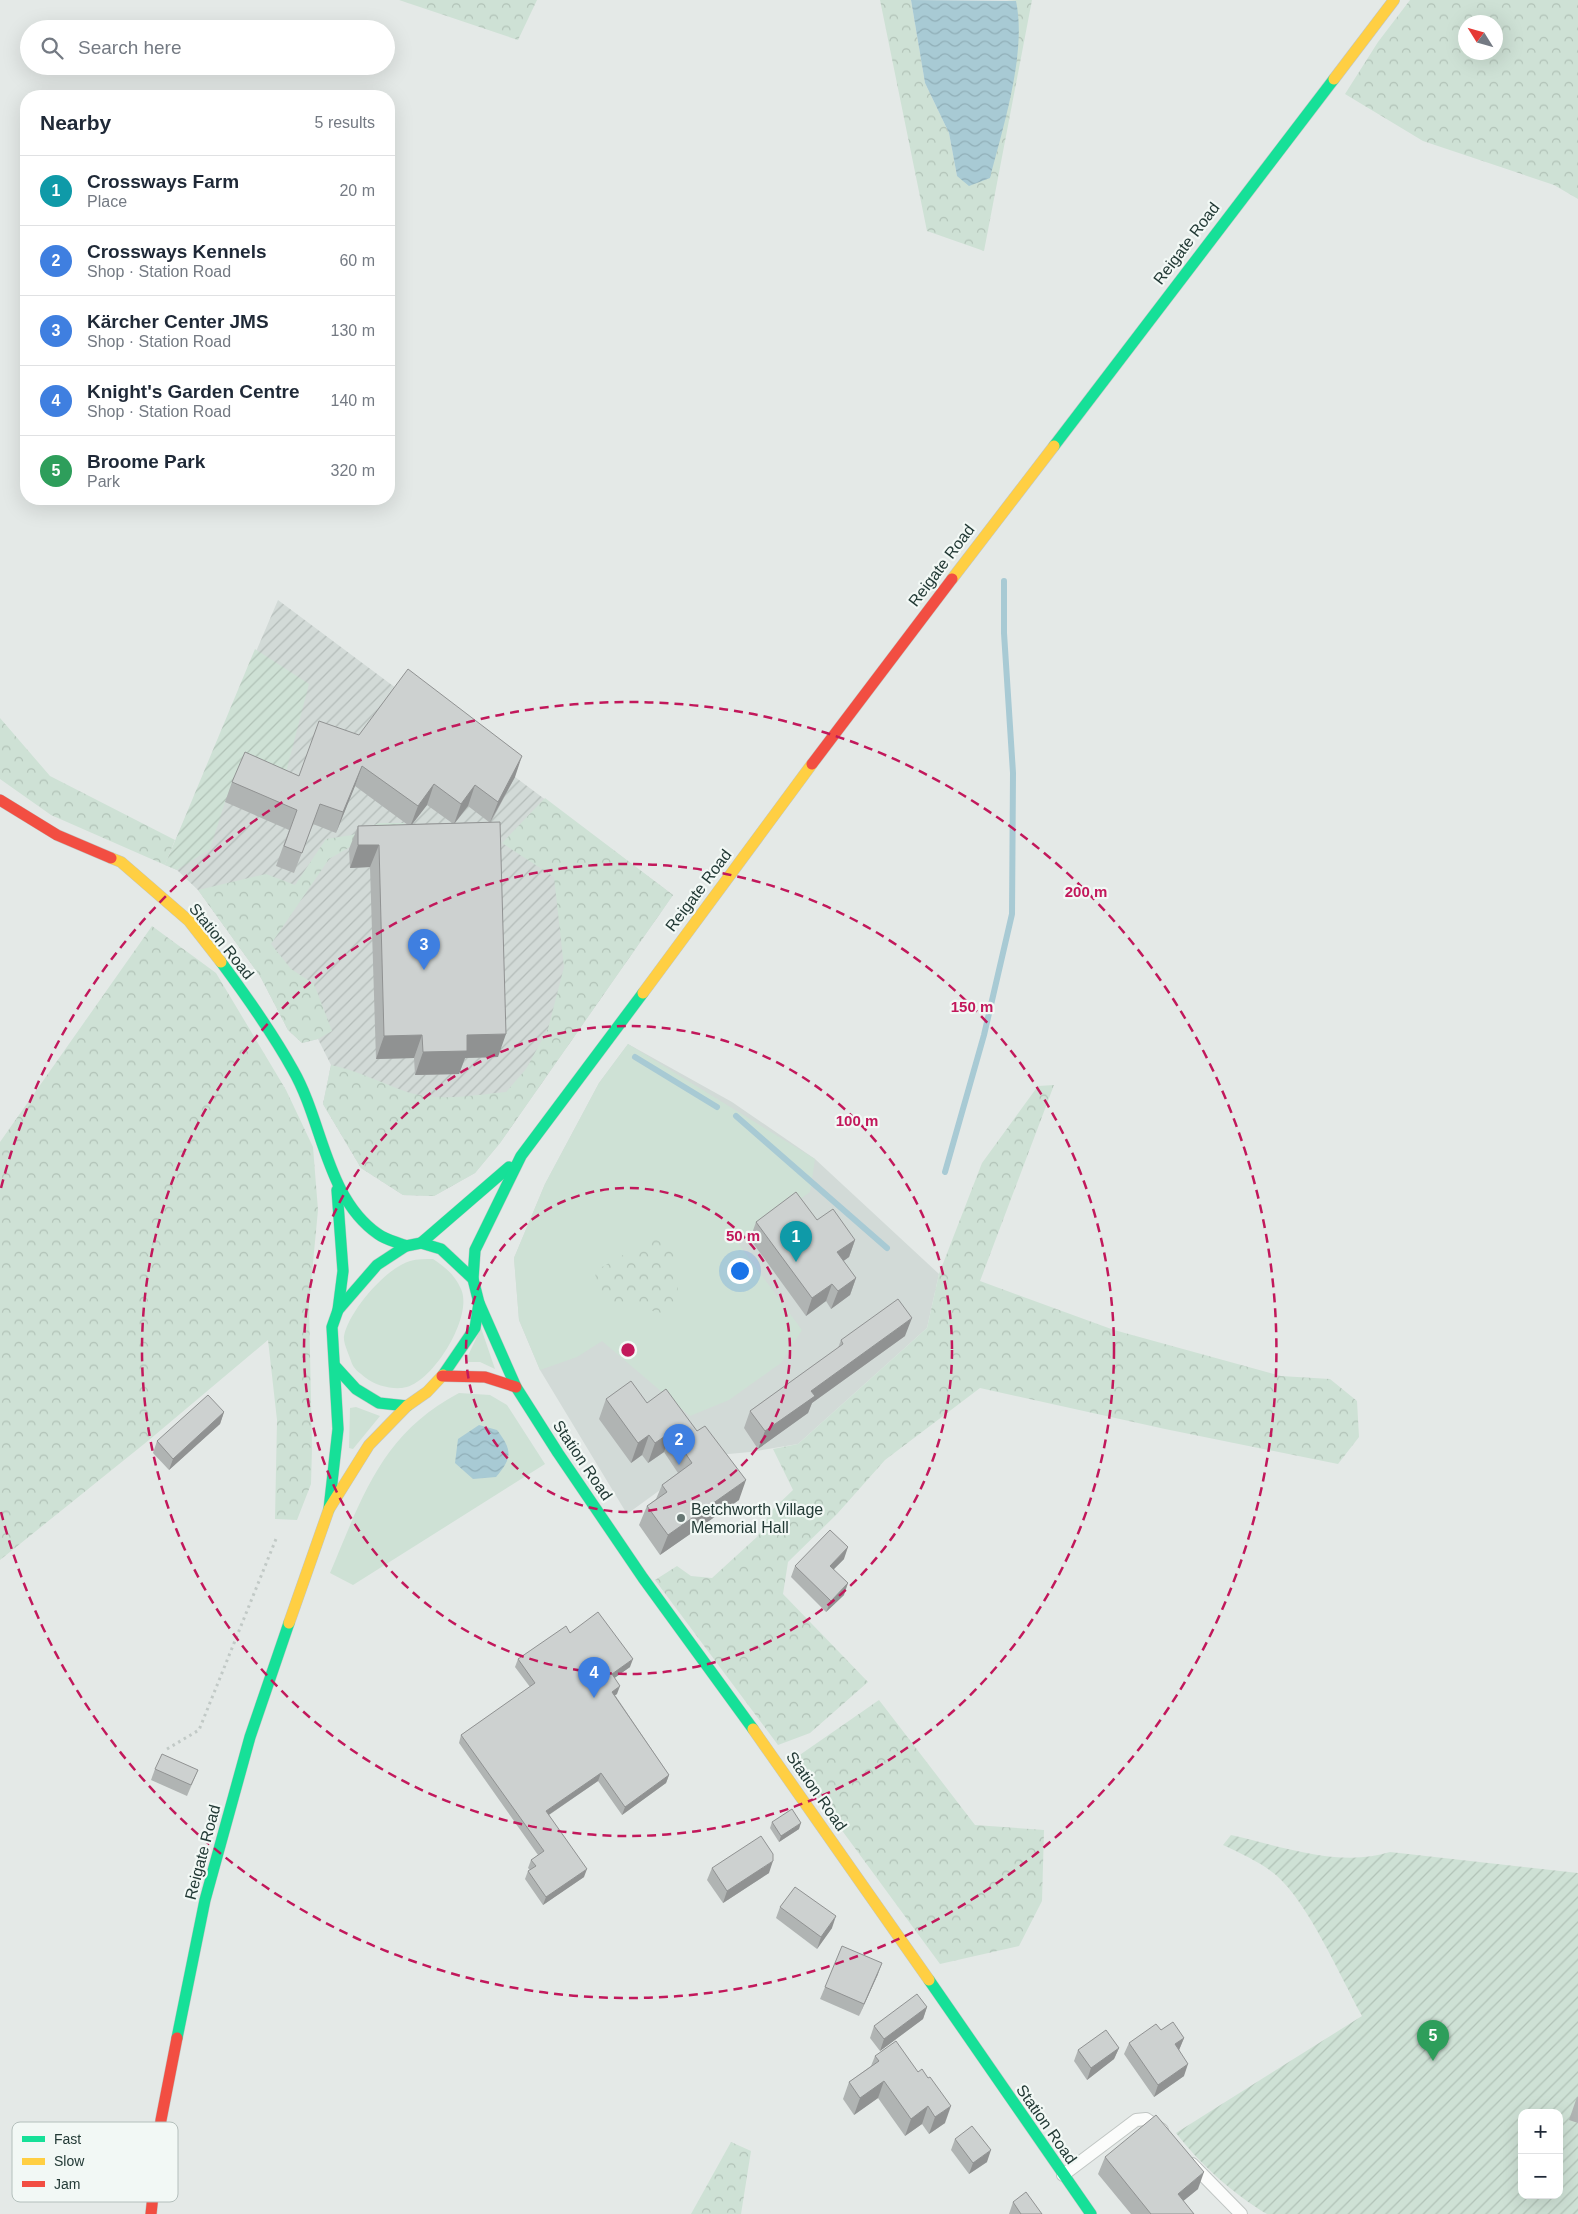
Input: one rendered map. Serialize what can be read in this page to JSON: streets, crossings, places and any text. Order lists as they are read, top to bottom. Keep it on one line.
{"streets":{"main road":["Reigate Road","Station Road"]},"crossings":[["Reigate Road","Station Road"]],"places":["Betchworth Village Memorial Hall"],"legend":["Fast","Slow","Jam"],"north":"top left","page":{"search":"Search here","heading":["Nearby","5 results"],"list":[{"mark":"1","name":"Crossways Farm","note":"Place","value":"20 m"},{"mark":"2","name":"Crossways Kennels","note":"Shop · Station Road","value":"60 m"},{"mark":"3","name":"Kärcher Center JMS","note":"Shop · Station Road","value":"130 m"},{"mark":"4","name":"Knight's Garden Centre","note":"Shop · Station Road","value":"140 m"},{"mark":"5","name":"Broome Park","note":"Park","value":"320 m"}],"pins":["3","1","2","4","5"],"map_buttons":["+","−"]},"rings":["200 m","150 m","100 m","50 m"]}
